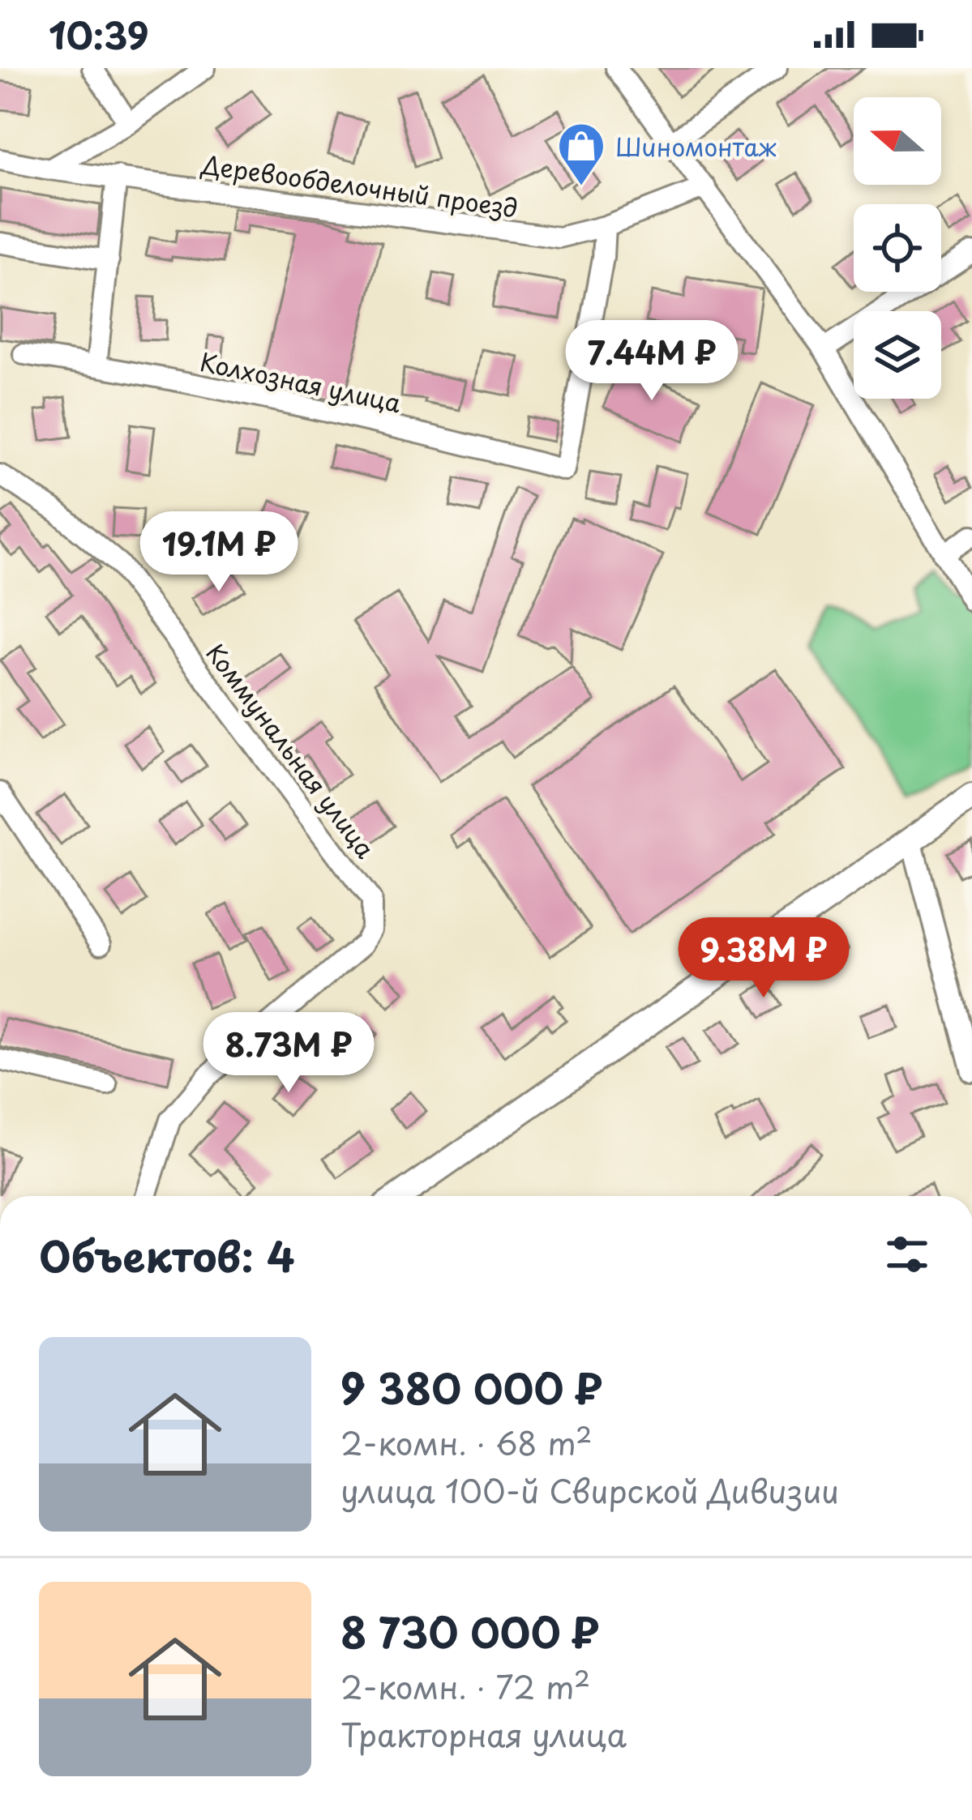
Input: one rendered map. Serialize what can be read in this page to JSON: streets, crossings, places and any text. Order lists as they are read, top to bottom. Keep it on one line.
{"streets":{"street":["Деревообделочный проезд","Колхозная улица","Коммунальная улица"]},"crossings":[["Деревообделочный проезд","Колхозная улица"]],"places":{"shop":["Шиномонтаж"]},"north":"left","page":{"status":"10:39","price":["7.44M ₽","19.1M ₽","9.38M ₽","8.73M ₽"],"heading":"Объектов: 4","list":[{"name":"9 380 000 ₽","note":"2-комн. · 68 m² · улица 100-й Свирской Дивизии"},{"name":"8 730 000 ₽","note":"2-комн. · 72 m² · Тракторная улица"}]}}
